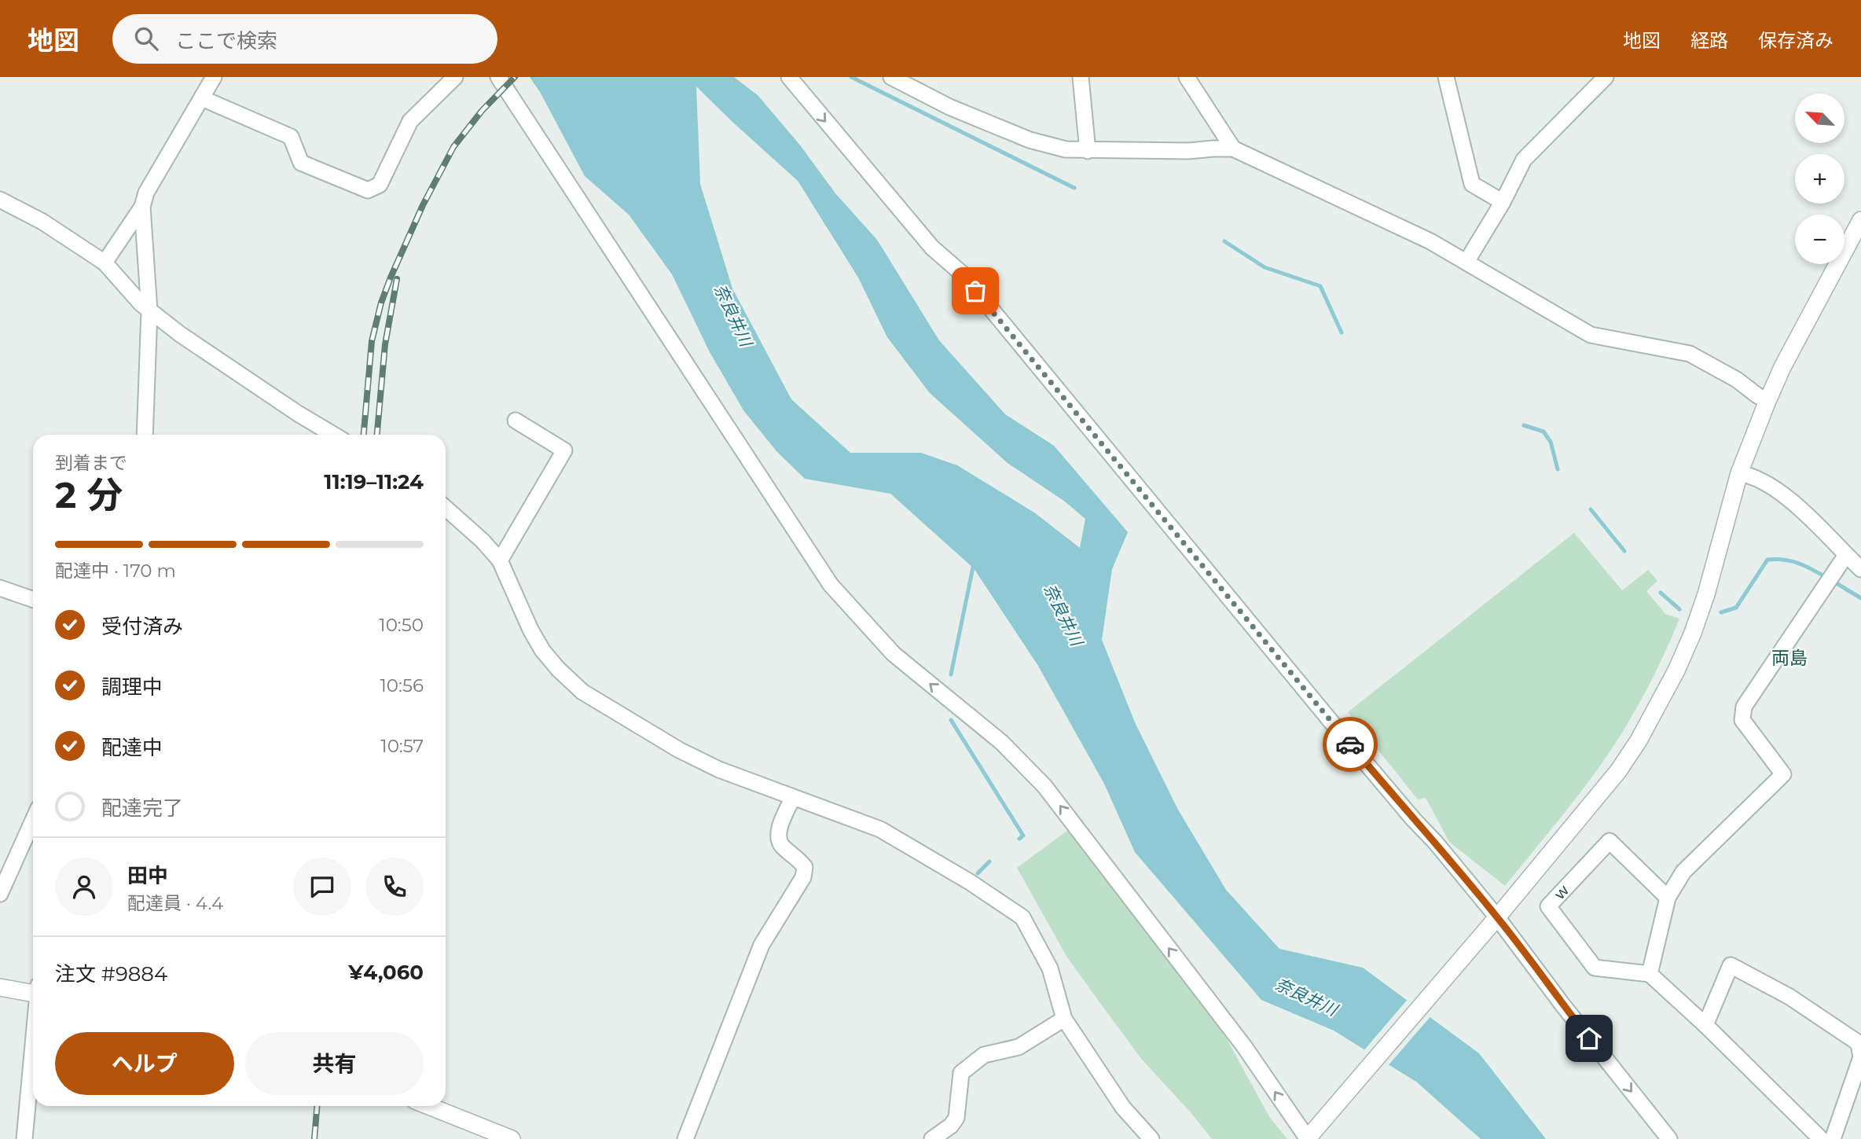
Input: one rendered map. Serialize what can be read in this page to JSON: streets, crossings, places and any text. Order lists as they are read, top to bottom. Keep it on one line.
{"streets":{"street":["ｗ"]},"districts":["両島"],"water":["奈良井川"],"north":"top left","page":{"header":"地図","search":"ここで検索","nav":["地図","経路","保存済み"],"map_buttons":["+","−"],"heading":["2 分","到着まで","11:19–11:24"],"panel":["田中","配達員 · 4.4","注文 #9884","¥4,060"],"bar":"配達中 · 170 m","list":[["受付済み","10:50"],["調理中","10:56"],["配達中","10:57"],"配達完了"],"buttons":["ヘルプ","共有"]}}
